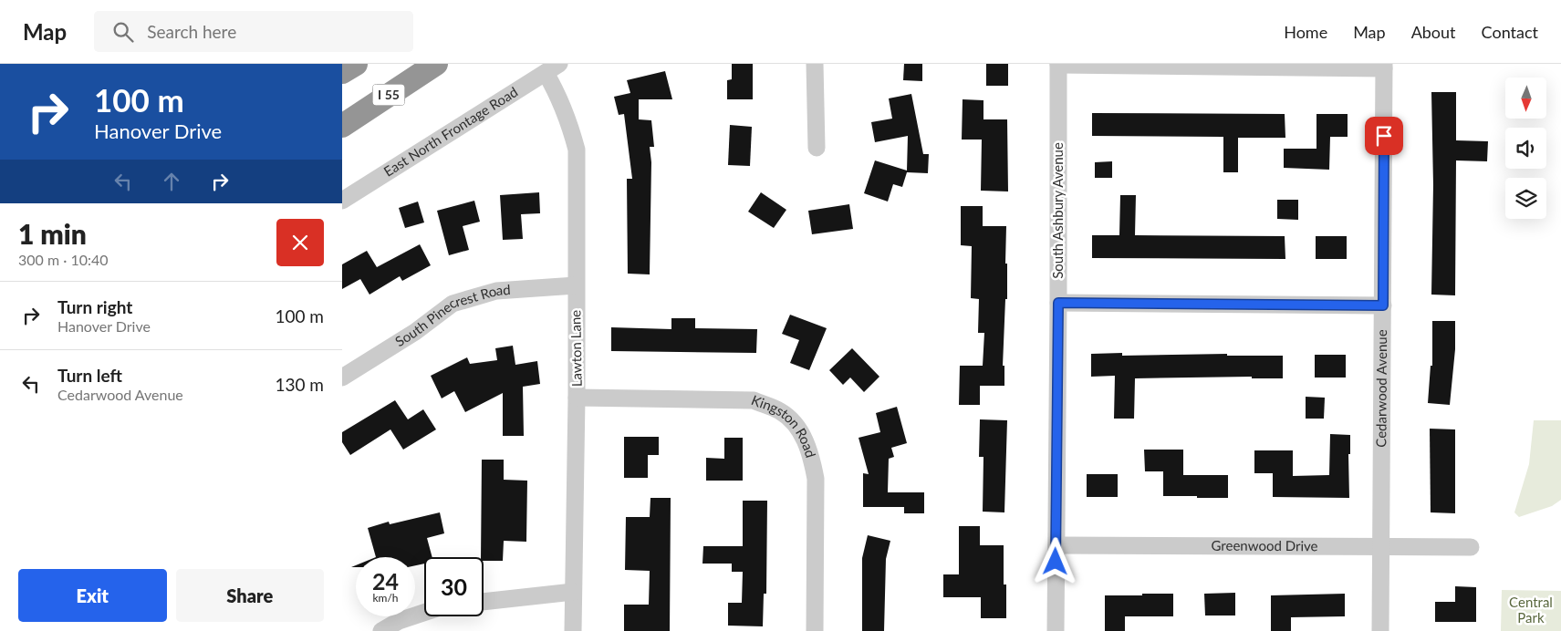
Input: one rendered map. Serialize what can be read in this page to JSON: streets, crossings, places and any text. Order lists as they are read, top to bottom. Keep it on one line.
{"streets":{"highway":["I 55"],"street":["East North Frontage Road","South Ashbury Avenue","South Pinecrest Road","Lawton Lane","Cedarwood Avenue","Kingston Road","Greenwood Drive"]},"crossings":[["East North Frontage Road","Lawton Lane"],["South Ashbury Avenue","Greenwood Drive"],["South Pinecrest Road","Lawton Lane"],["Lawton Lane","Kingston Road"],["Cedarwood Avenue","Greenwood Drive"]],"parks":["Central Park"],"north":"bottom","page":{"header":"Map","search":"Search here","nav":["Home","Map","About","Contact"],"turn":["100 m","Hanover Drive"],"heading":["1 min","300 m · 10:40"],"list":[{"name":"Turn right","note":"Hanover Drive","value":"100 m"},{"name":"Turn left","note":"Cedarwood Avenue","value":"130 m"}],"speed":"24 km/h","limit":"30","buttons":["Exit","Share"]}}
